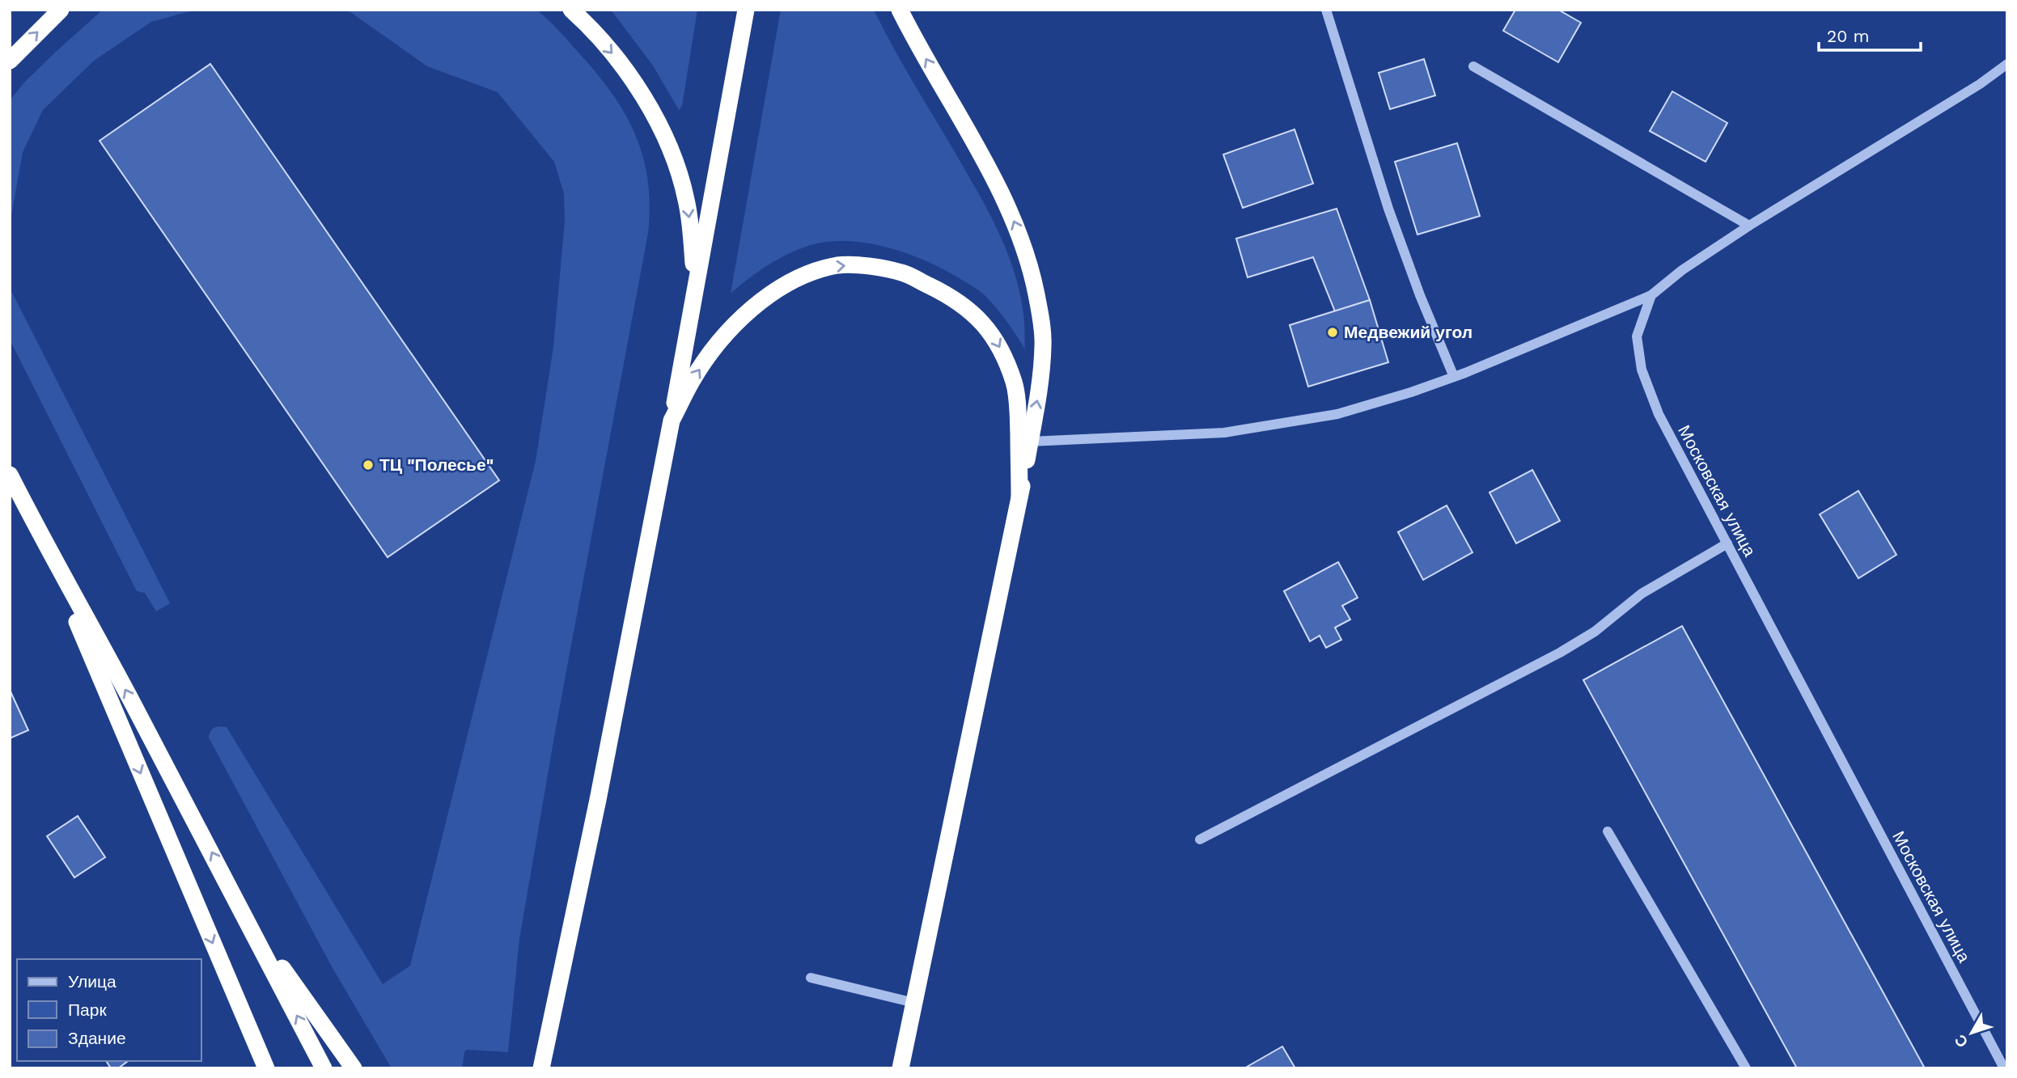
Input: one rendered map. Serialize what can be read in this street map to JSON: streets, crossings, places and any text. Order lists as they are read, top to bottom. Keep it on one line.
{"streets":{"street":["Московская улица"]},"places":["Медвежий угол","ТЦ \"Полесье\""],"legend":["Улица","Парк","Здание"],"scale_bar":"20 m","north":"bottom left"}
